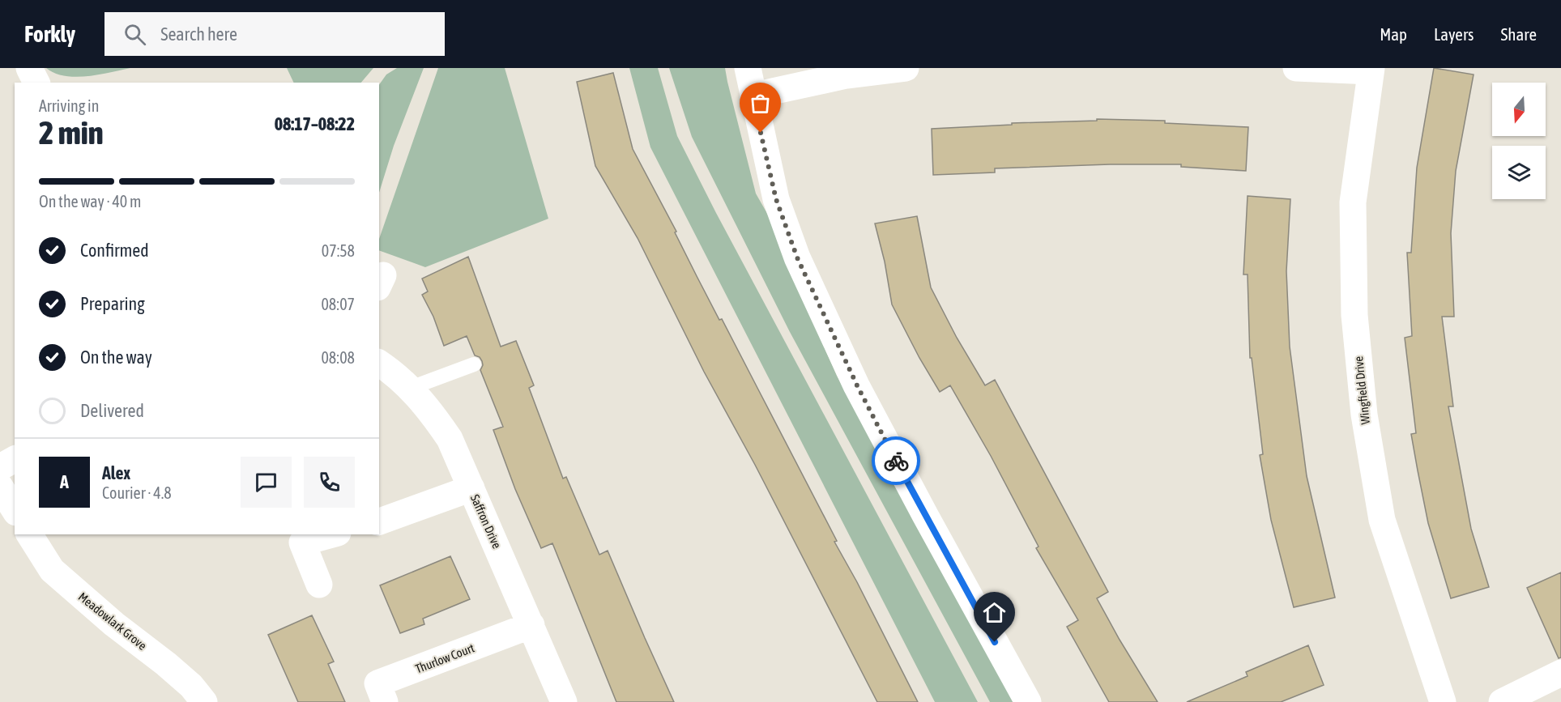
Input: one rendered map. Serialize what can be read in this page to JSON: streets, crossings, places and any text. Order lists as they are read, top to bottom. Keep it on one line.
{"streets":{"street":["Wingfield Drive","Saffron Drive","Meadowlark Grove","Thurlow Court"]},"crossings":[["Saffron Drive","Thurlow Court"]],"north":"bottom","page":{"header":"Forkly","search":"Search here","nav":["Map","Layers","Share"],"heading":["2 min","Arriving in","08:17–08:22"],"panel":["Alex","Courier · 4.8"],"bar":"On the way · 40 m","list":[["Confirmed","07:58"],["Preparing","08:07"],["On the way","08:08"],"Delivered"],"round":"A"}}
